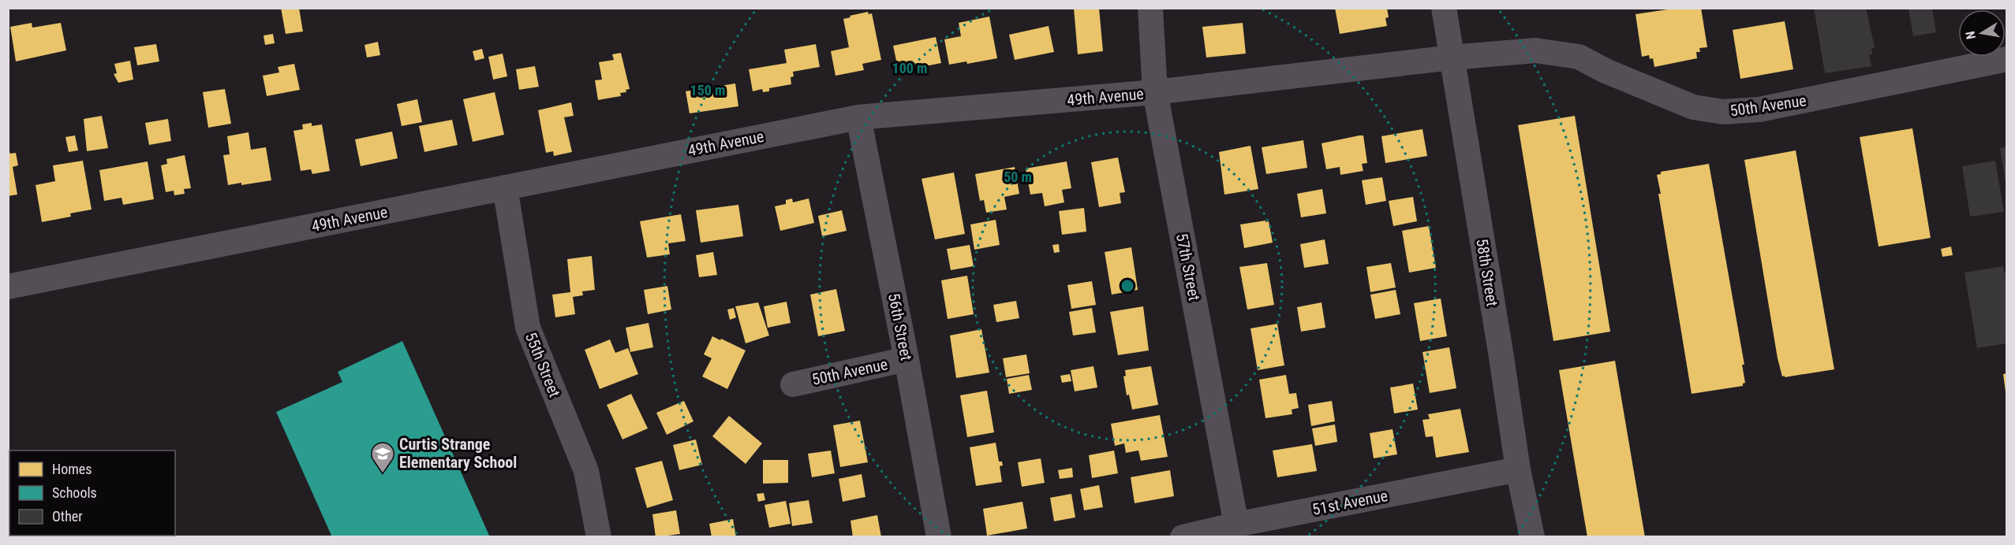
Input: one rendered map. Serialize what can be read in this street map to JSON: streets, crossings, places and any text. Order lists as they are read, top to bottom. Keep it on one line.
{"streets":{"street":["49th Avenue","50th Avenue","57th Street","58th Street","56th Street","55th Street","51st Avenue"]},"crossings":[["49th Avenue","50th Avenue"],["49th Avenue","57th Street"],["49th Avenue","58th Street"],["49th Avenue","56th Street"],["49th Avenue","55th Street"],["50th Avenue","58th Street"],["50th Avenue","56th Street"],["57th Street","51st Avenue"],["58th Street","51st Avenue"]],"places":{"school or university":["Curtis Strange Elementary School"]},"legend":["Homes","Schools","Other"],"north":"left","rings":["100 m","150 m","50 m"]}
